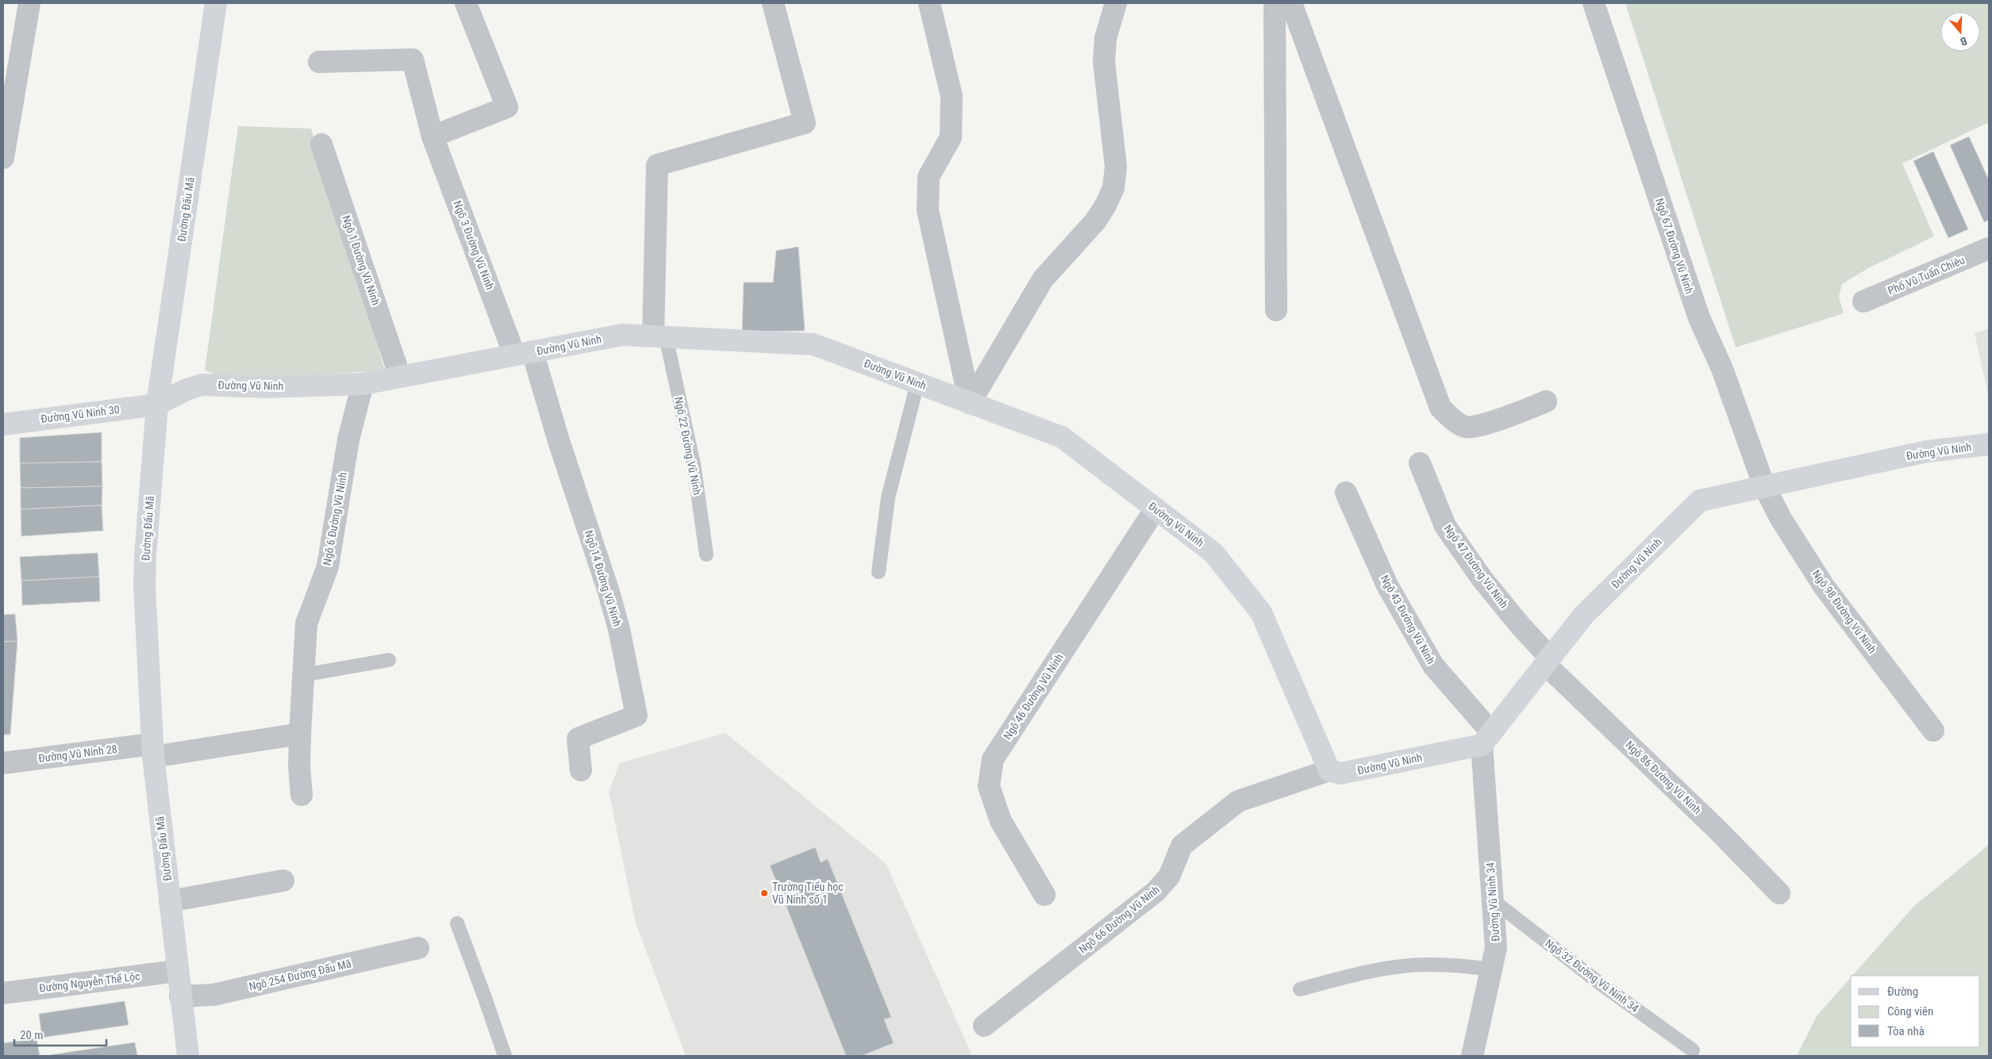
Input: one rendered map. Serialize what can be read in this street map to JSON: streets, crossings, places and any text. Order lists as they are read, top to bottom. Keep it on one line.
{"streets":{"street":["Đường Đấu Mã","Ngõ 3 Đường Vũ Ninh","Ngõ 67 Đường Vũ Ninh","Ngõ 1 Đường Vũ Ninh","Phố Vũ Tuấn Chiêu","Đường Vũ Ninh","Đường Vũ Ninh 30","Ngõ 6 Đường Vũ Ninh","Ngõ 47 Đường Vũ Ninh","Ngõ 14 Đường Vũ Ninh","Ngõ 98 Đường Vũ Ninh","Ngõ 43 Đường Vũ Ninh","Ngõ 46 Đường Vũ Ninh","Đường Vũ Ninh 28","Ngõ 86 Đường Vũ Ninh","Đường Vũ Ninh 34","Ngõ 66 Đường Vũ Ninh","Ngõ 254 Đường Đấu Mã","Đường Nguyễn Thế Lộc"],"lane":["Ngõ 22 Đường Vũ Ninh","Ngõ 32 Đường Vũ Ninh 34"]},"crossings":[["Đường Đấu Mã","Đường Vũ Ninh"],["Đường Đấu Mã","Đường Vũ Ninh 30"],["Đường Đấu Mã","Đường Vũ Ninh 28"],["Đường Đấu Mã","Ngõ 254 Đường Đấu Mã"],["Đường Đấu Mã","Đường Nguyễn Thế Lộc"],["Ngõ 3 Đường Vũ Ninh","Đường Vũ Ninh"],["Ngõ 3 Đường Vũ Ninh","Ngõ 14 Đường Vũ Ninh"],["Ngõ 67 Đường Vũ Ninh","Đường Vũ Ninh"],["Ngõ 67 Đường Vũ Ninh","Ngõ 98 Đường Vũ Ninh"],["Ngõ 1 Đường Vũ Ninh","Đường Vũ Ninh"],["Đường Vũ Ninh","Đường Vũ Ninh 30"],["Đường Vũ Ninh","Ngõ 22 Đường Vũ Ninh"],["Đường Vũ Ninh","Ngõ 6 Đường Vũ Ninh"],["Đường Vũ Ninh","Ngõ 47 Đường Vũ Ninh"],["Đường Vũ Ninh","Ngõ 14 Đường Vũ Ninh"],["Đường Vũ Ninh","Ngõ 98 Đường Vũ Ninh"],["Đường Vũ Ninh","Ngõ 43 Đường Vũ Ninh"],["Đường Vũ Ninh","Ngõ 46 Đường Vũ Ninh"],["Đường Vũ Ninh","Ngõ 86 Đường Vũ Ninh"],["Đường Vũ Ninh","Đường Vũ Ninh 34"],["Đường Vũ Ninh","Ngõ 66 Đường Vũ Ninh"],["Ngõ 6 Đường Vũ Ninh","Đường Vũ Ninh 28"],["Ngõ 47 Đường Vũ Ninh","Ngõ 86 Đường Vũ Ninh"],["Ngõ 43 Đường Vũ Ninh","Đường Vũ Ninh 34"],["Đường Vũ Ninh 34","Ngõ 32 Đường Vũ Ninh 34"]],"places":["Trường Tiểu học Vũ Ninh số 1"],"legend":["Đường","Công viên","Tòa nhà"],"scale_bar":"20 m","north":"bottom"}
